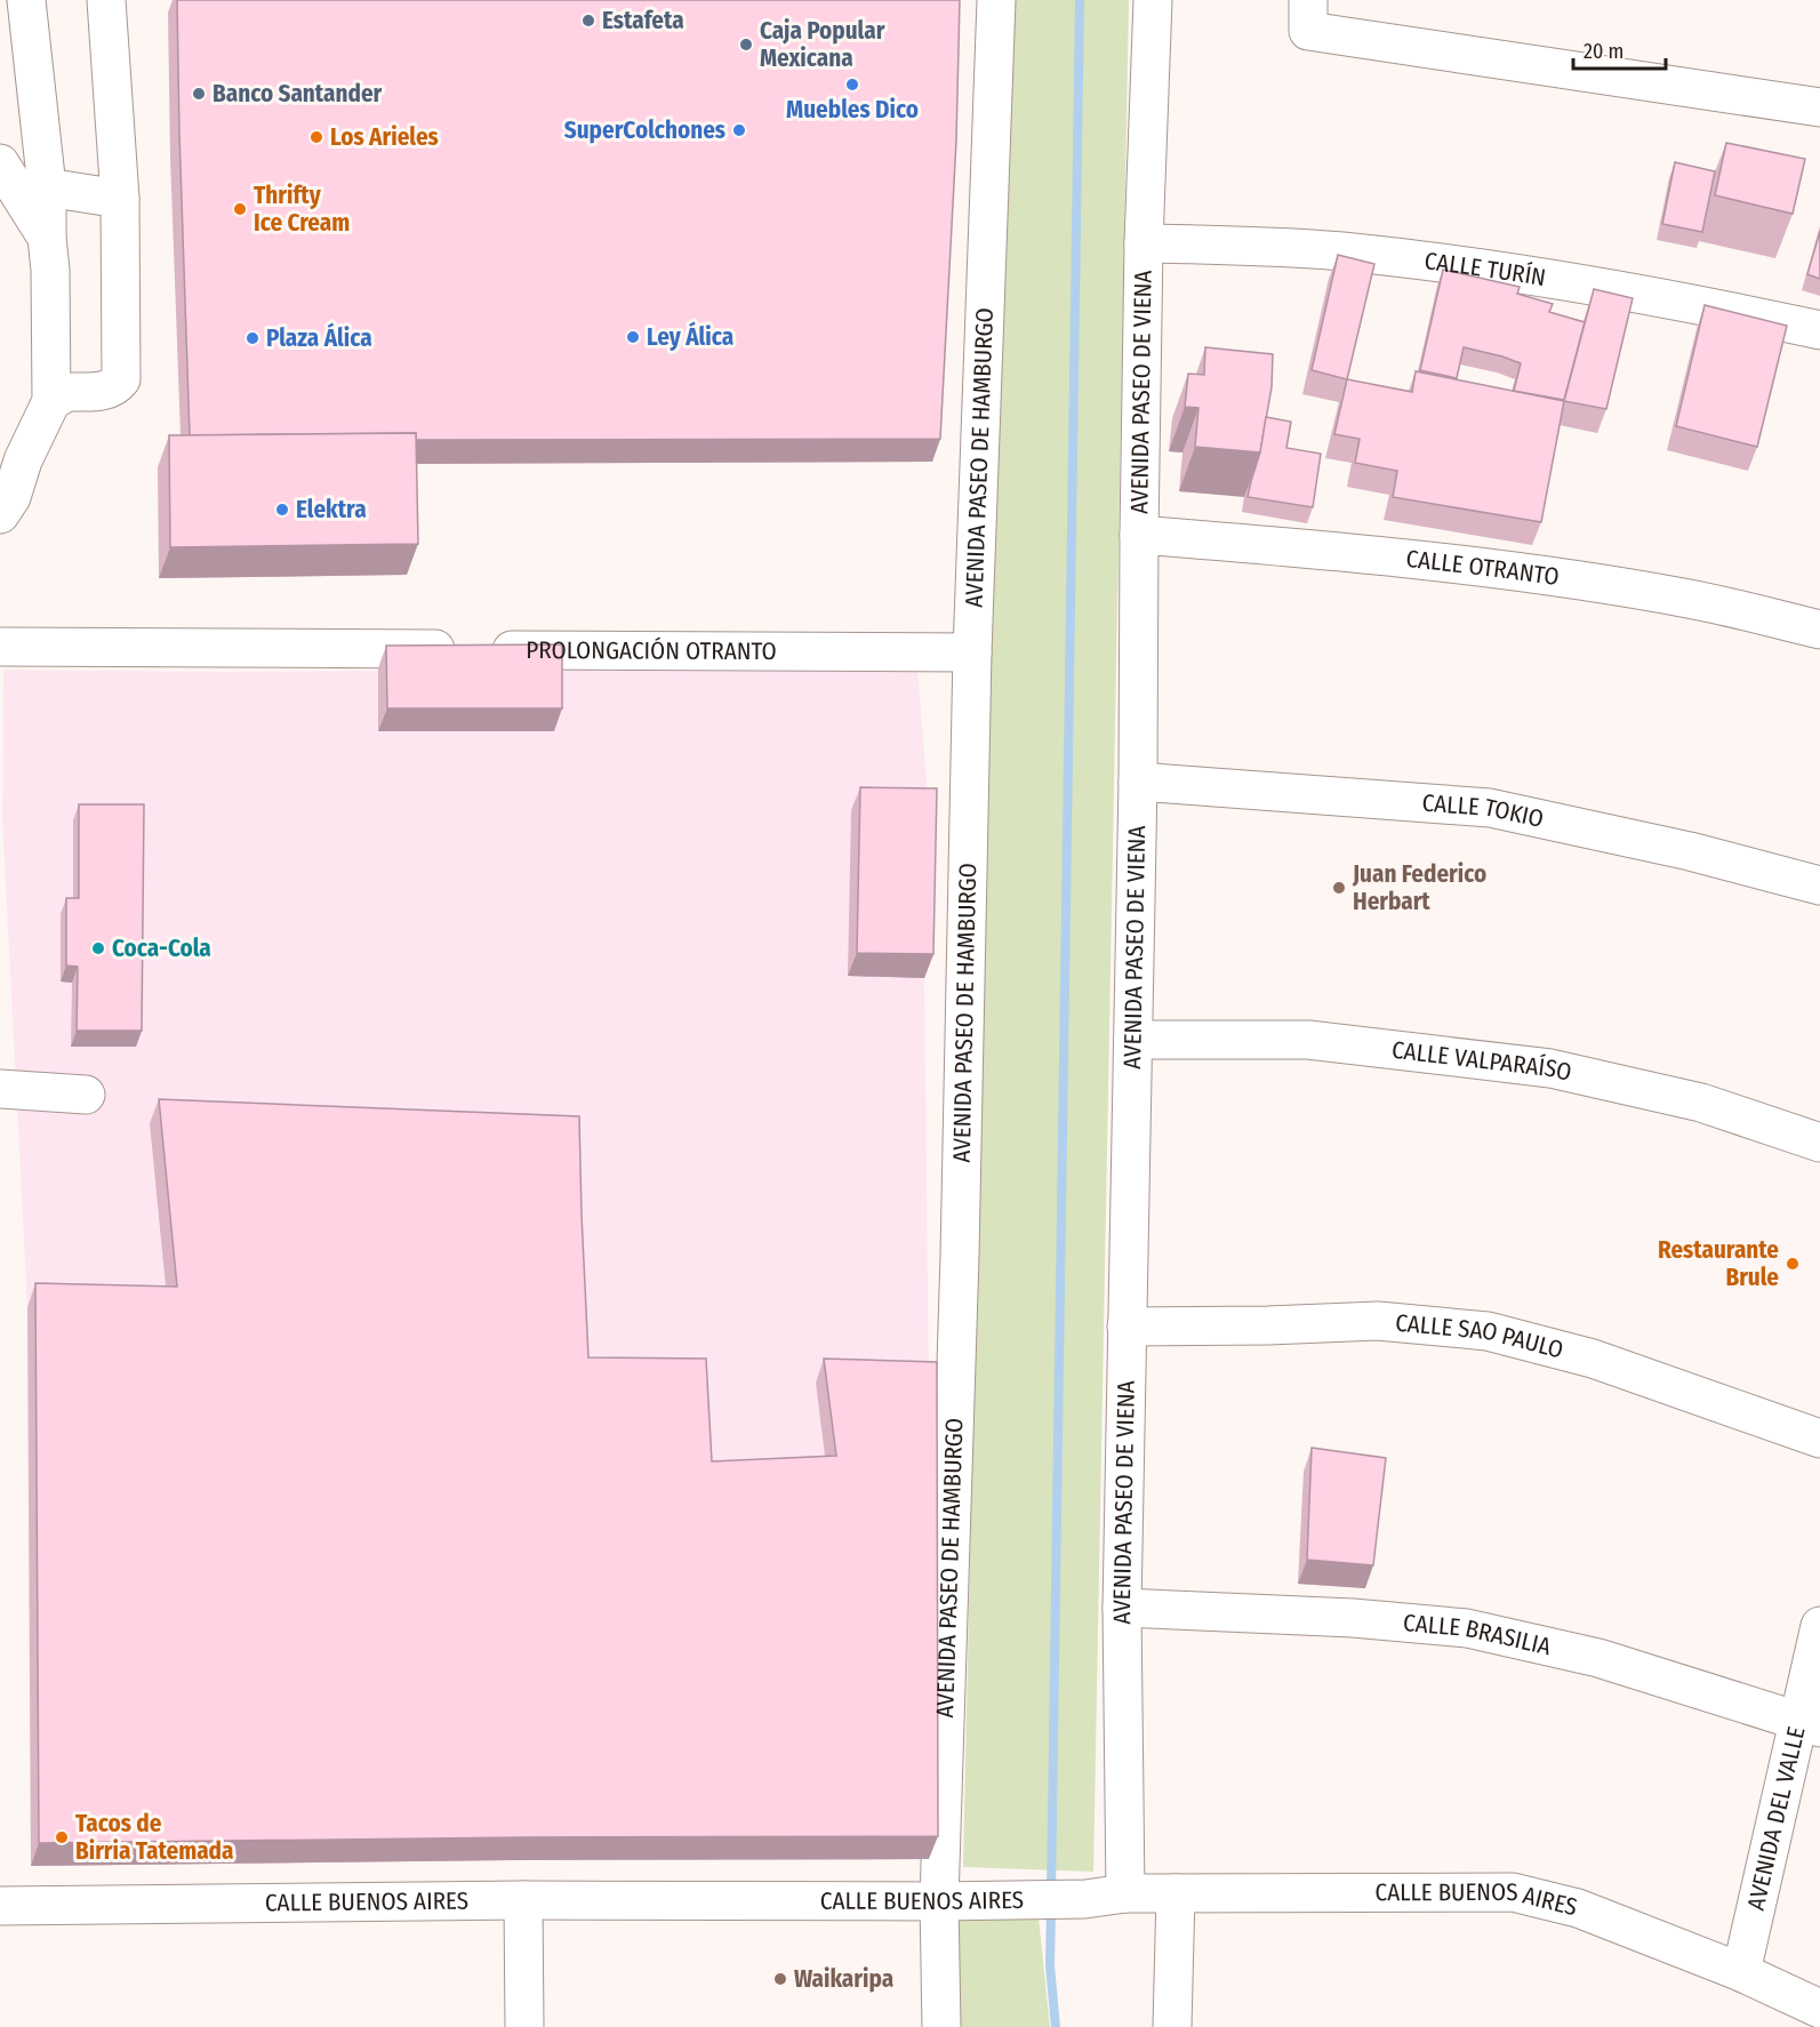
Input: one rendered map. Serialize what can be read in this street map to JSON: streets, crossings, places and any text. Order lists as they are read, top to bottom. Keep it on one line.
{"streets":{"street":["CALLE TURÍN","AVENIDA PASEO DE VIENA","AVENIDA PASEO DE HAMBURGO","CALLE OTRANTO","PROLONGACIÓN OTRANTO","CALLE TOKIO","CALLE VALPARAÍSO","CALLE SAO PAULO","CALLE BRASILIA","AVENIDA DEL VALLE","CALLE BUENOS AIRES"]},"crossings":[["CALLE TURÍN","AVENIDA PASEO DE VIENA"],["AVENIDA PASEO DE VIENA","CALLE OTRANTO"],["AVENIDA PASEO DE VIENA","CALLE TOKIO"],["AVENIDA PASEO DE VIENA","CALLE VALPARAÍSO"],["AVENIDA PASEO DE VIENA","CALLE SAO PAULO"],["AVENIDA PASEO DE VIENA","CALLE BRASILIA"],["AVENIDA PASEO DE VIENA","CALLE BUENOS AIRES"],["AVENIDA PASEO DE HAMBURGO","PROLONGACIÓN OTRANTO"],["AVENIDA PASEO DE HAMBURGO","CALLE BUENOS AIRES"],["CALLE BRASILIA","AVENIDA DEL VALLE"],["AVENIDA DEL VALLE","CALLE BUENOS AIRES"]],"places":["Estafeta","Caja Popular Mexicana","Muebles Dico","Banco Santander","SuperColchones","Los Arieles","Thrifty Ice Cream","Ley Álica","Plaza Álica","Elektra","Juan Federico Herbart","Coca-Cola","Restaurante Brule","Tacos de Birria Tatemada","Waikaripa"],"scale_bar":"20 m"}
